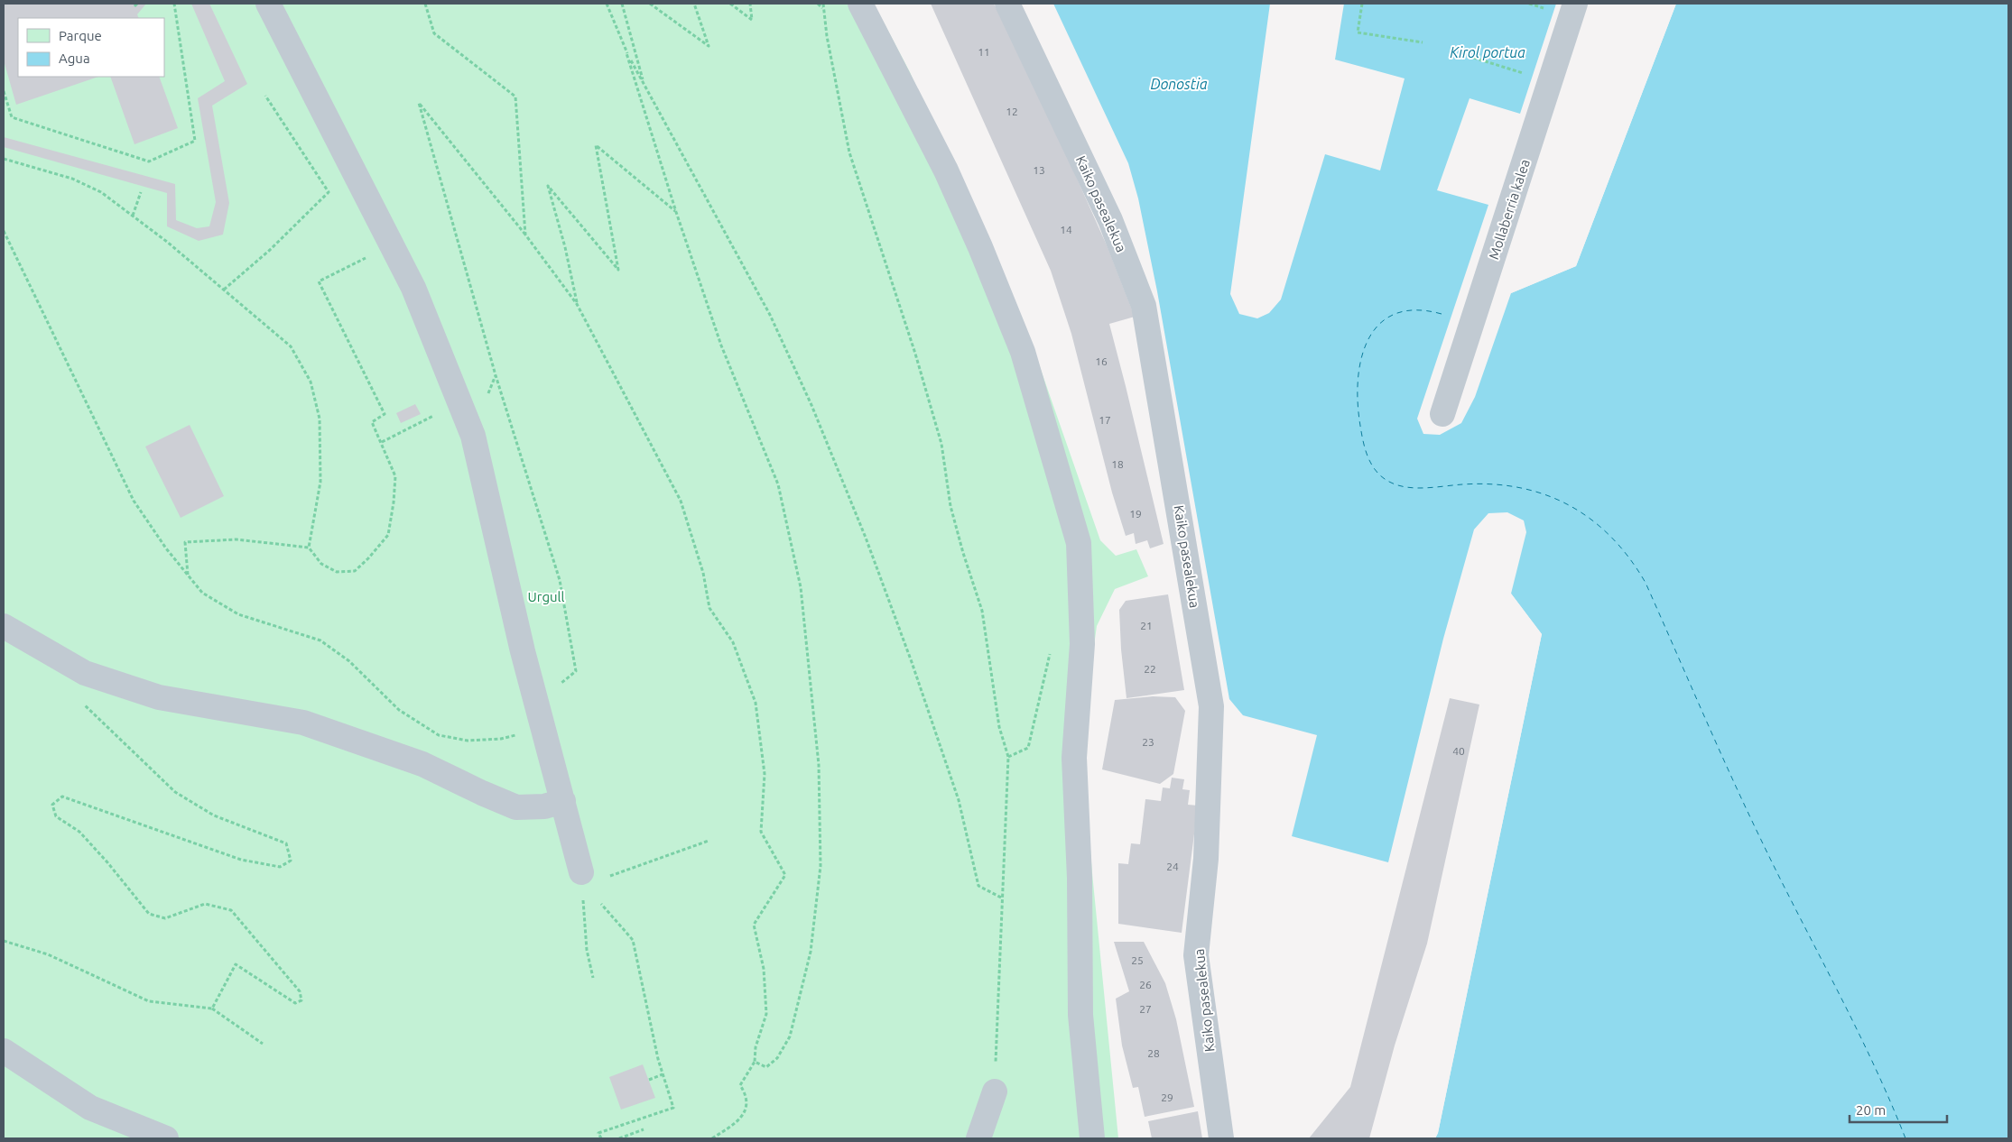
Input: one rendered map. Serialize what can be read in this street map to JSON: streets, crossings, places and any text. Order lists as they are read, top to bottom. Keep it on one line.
{"streets":{"street":["Kaiko pasealekua","Mollaberria kalea"]},"water":["Kirol portua","Donostia"],"parks":["Urgull"],"house_numbers":["11","12","13","14","16","17","18","19","21","22","23","40","24","25","26","27","28","29"],"legend":["Parque","Agua"],"scale_bar":"20 m"}
